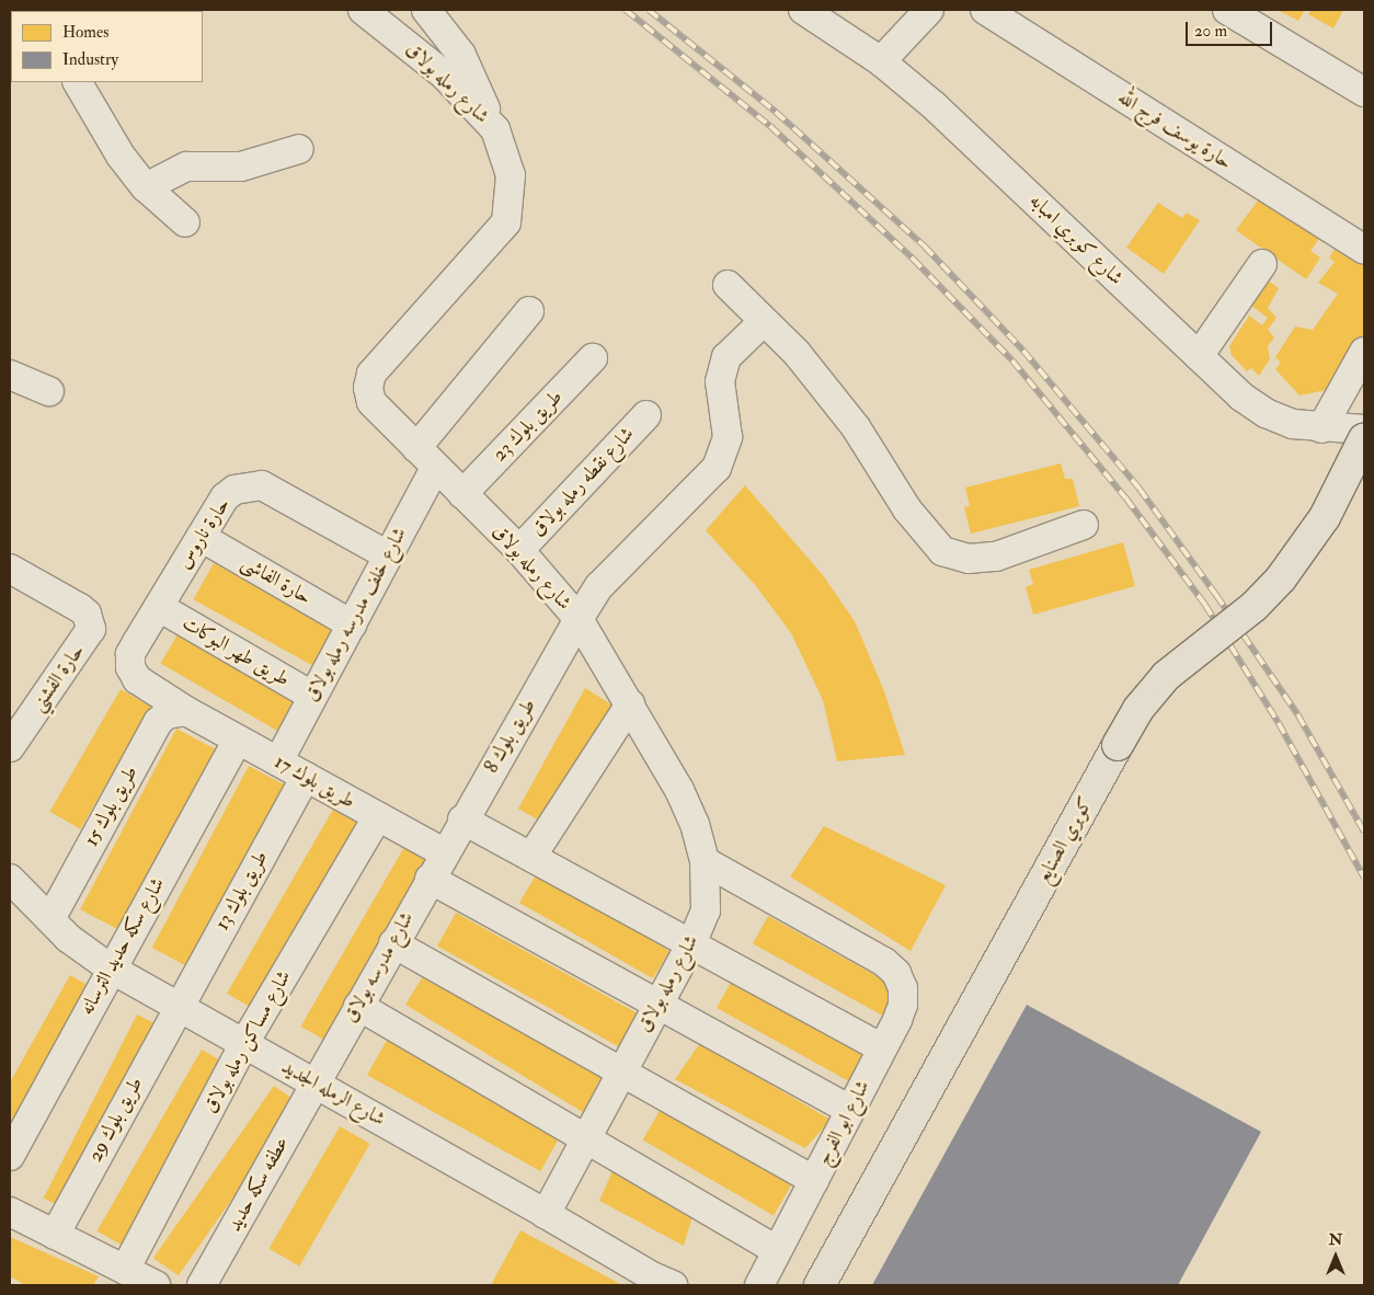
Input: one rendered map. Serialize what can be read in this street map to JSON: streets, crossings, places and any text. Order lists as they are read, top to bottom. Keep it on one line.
{"streets":{"main road":["كوبري الصنايع"],"street":["شارع رمله بولاق","حارة يوسف فرج الله","شارع كوبري امبابه","طريق بلوك 23","شارع نقطه رمله بولاق","حارة ناروس","حارة الفاشى","شارع خلف مدرسه رمله بولاق","طريق طهر البوكات","حارة الفشني","طريق بلوك 8","طريق بلوك 17","طريق بلوك 15","طريق بلوك 13","شارع سكه حديد الترسانه","شارع مدرسه بولاق","شارع مساكن رمله بولاق","شارع الرمله الجديد","طريق بلوك 29","شارع ابو الفرج","عطفه سكه حديد"]},"crossings":[["شارع رمله بولاق","طريق بلوك 23"],["شارع رمله بولاق","شارع نقطه رمله بولاق"],["شارع رمله بولاق","شارع خلف مدرسه رمله بولاق"],["شارع رمله بولاق","طريق بلوك 8"],["شارع رمله بولاق","شارع الرمله الجديد"],["شارع رمله بولاق","شارع ابو الفرج"],["حارة ناروس","حارة الفاشى"],["حارة ناروس","شارع خلف مدرسه رمله بولاق"],["حارة ناروس","طريق طهر البوكات"],["حارة ناروس","طريق بلوك 17"],["حارة ناروس","طريق بلوك 15"],["حارة الفاشى","شارع خلف مدرسه رمله بولاق"],["شارع خلف مدرسه رمله بولاق","طريق طهر البوكات"],["شارع خلف مدرسه رمله بولاق","طريق بلوك 17"],["طريق بلوك 8","طريق بلوك 17"],["طريق بلوك 8","شارع مدرسه بولاق"],["طريق بلوك 17","طريق بلوك 15"],["طريق بلوك 17","طريق بلوك 13"],["طريق بلوك 17","شارع سكه حديد الترسانه"],["طريق بلوك 17","شارع مدرسه بولاق"],["طريق بلوك 17","شارع مساكن رمله بولاق"],["طريق بلوك 15","شارع الرمله الجديد"],["طريق بلوك 13","شارع الرمله الجديد"],["طريق بلوك 13","طريق بلوك 29"],["شارع سكه حديد الترسانه","شارع الرمله الجديد"],["شارع مدرسه بولاق","شارع الرمله الجديد"],["شارع مدرسه بولاق","عطفه سكه حديد"],["شارع مساكن رمله بولاق","شارع الرمله الجديد"],["شارع الرمله الجديد","طريق بلوك 29"],["شارع الرمله الجديد","عطفه سكه حديد"]],"legend":["Homes","Industry"],"scale_bar":"20 m","north":"top"}
